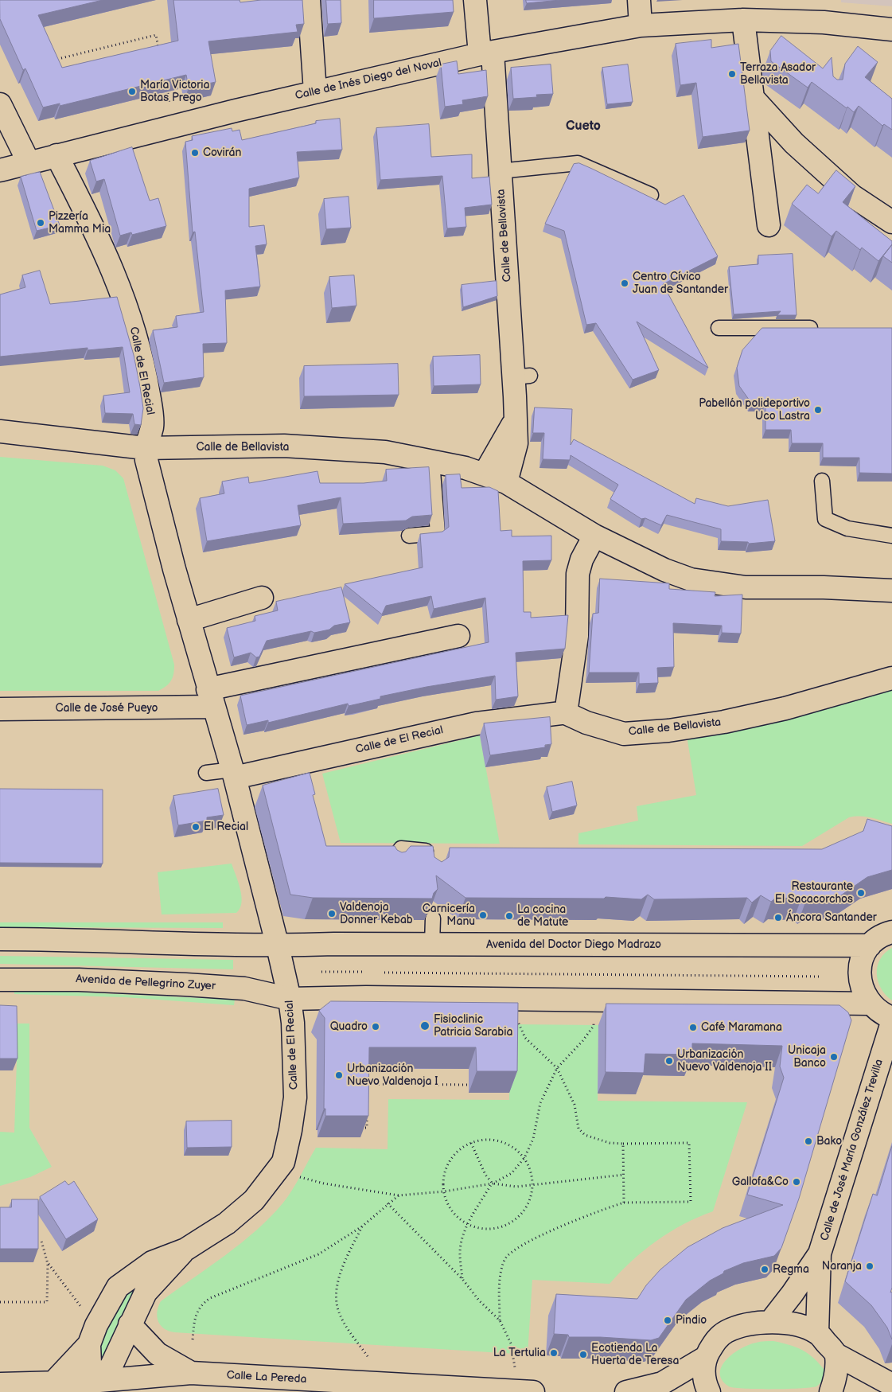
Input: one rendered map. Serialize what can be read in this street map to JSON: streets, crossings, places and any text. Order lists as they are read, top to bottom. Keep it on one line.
{"streets":{"street":["Calle de Inés Diego del Noval","Calle de Bellavista","Calle de El Recial","Calle de José Pueyo","Avenida del Doctor Diego Madrazo","Avenida de Pellegrino Zuyer","Calle de José María González Trevilla","Calle La Pereda"]},"crossings":[["Calle de Inés Diego del Noval","Calle de Bellavista"],["Calle de Inés Diego del Noval","Calle de El Recial"],["Calle de Bellavista","Calle de El Recial"],["Calle de El Recial","Calle de José Pueyo"],["Calle de El Recial","Avenida del Doctor Diego Madrazo"],["Calle de El Recial","Avenida de Pellegrino Zuyer"],["Calle de El Recial","Calle La Pereda"]],"districts":["Cueto"],"places":["Terraza Asador Bellavista","María Victoria Botas Prego","Covirán","Pizzería Mamma Mia","Centro Cívico Juan de Santander","Pabellón polideportivo Uco Lastra","El Recial","Restaurante El Sacacorchos","Valdenoja Donner Kebab","Carnicería Manu","La cocina de Matute","Áncora Santander","Fisioclinic Patricia Sarabia","Quadro","Café Maramana","Unicaja Banco","Urbanización Nuevo Valdenoja II","Urbanización Nuevo Valdenoja I","Bako","Gallofa&Co","Naranja","Regma","Pindio","La Tertulia","Ecotienda La Huerta de Teresa"]}
